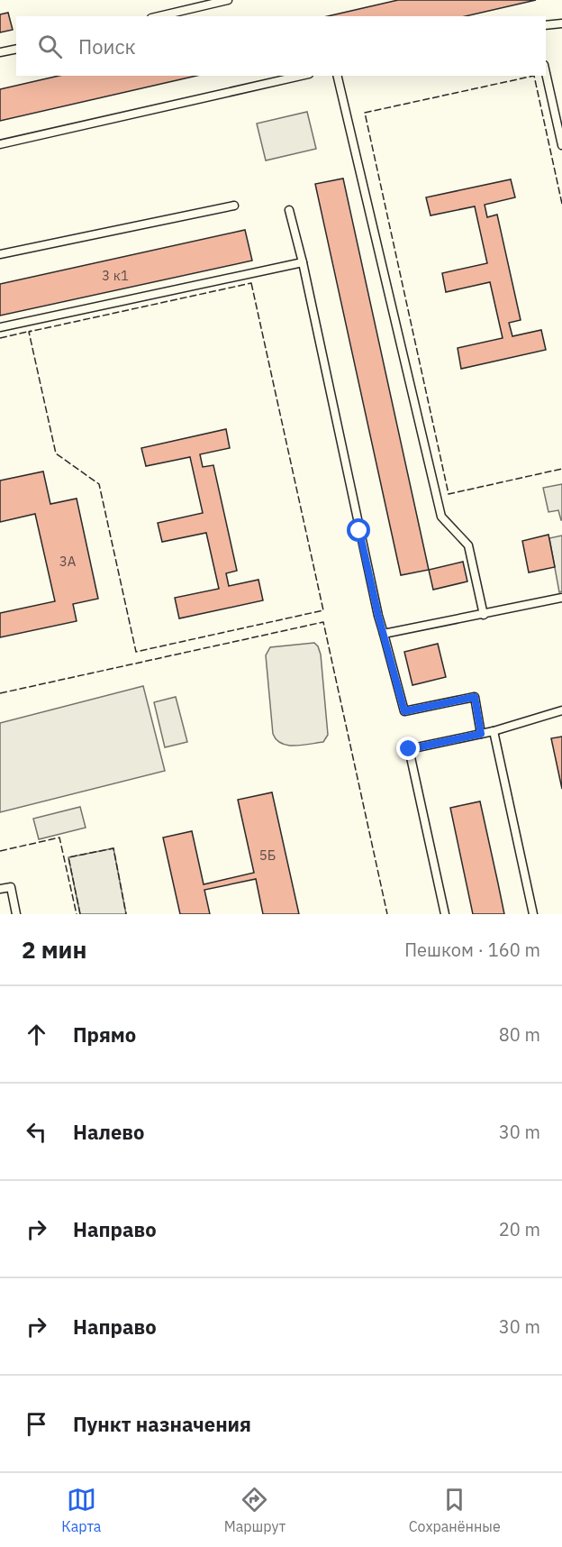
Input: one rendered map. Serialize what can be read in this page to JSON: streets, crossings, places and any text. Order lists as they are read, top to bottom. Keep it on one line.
{"house_numbers":["3 к1","3А","5Б"],"page":{"search":"Поиск","heading":["2 мин","Пешком · 160 m"],"list":[["Прямо","80 m"],["Налево","30 m"],["Направо","20 m"],["Направо","30 m"],"Пункт назначения"],"nav":["Карта","Маршрут","Сохранённые"]}}
